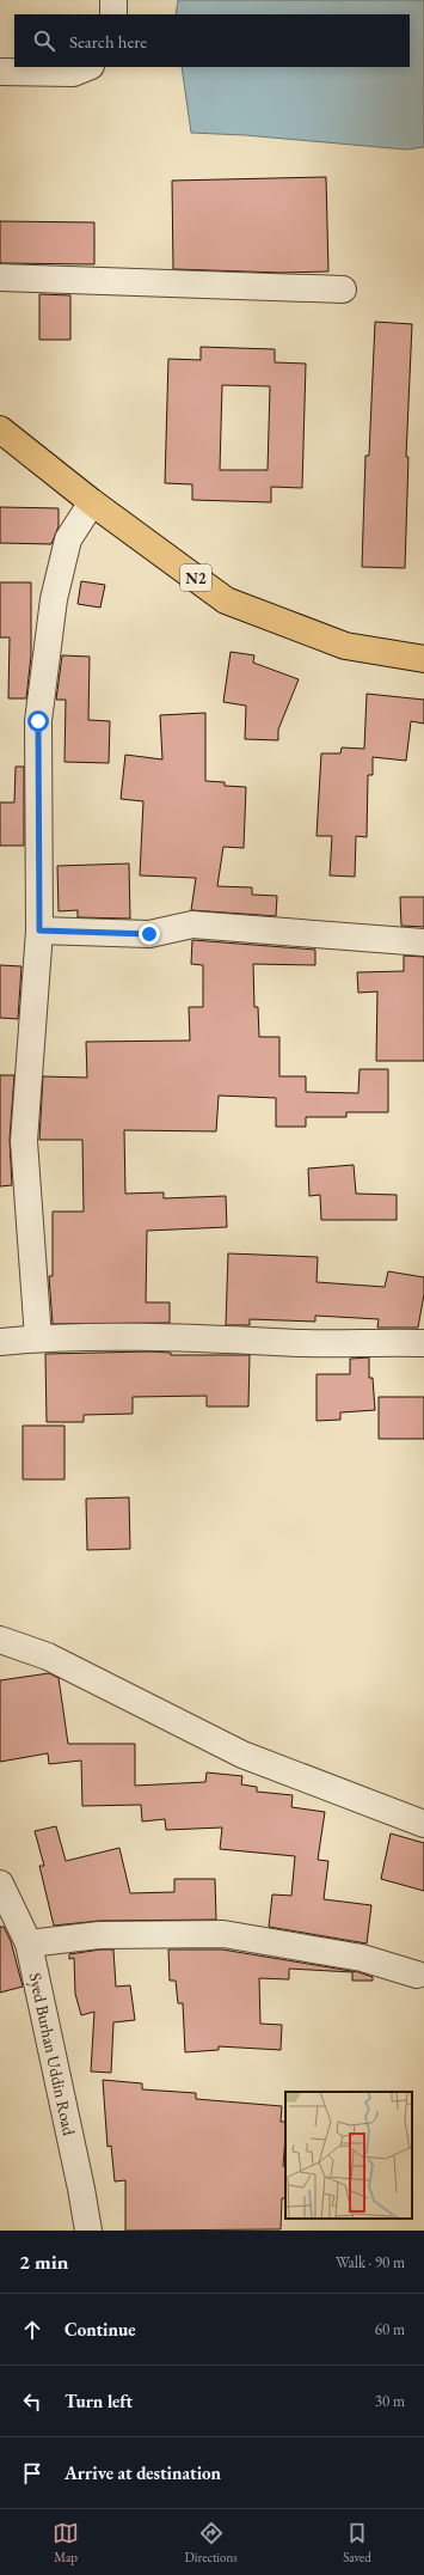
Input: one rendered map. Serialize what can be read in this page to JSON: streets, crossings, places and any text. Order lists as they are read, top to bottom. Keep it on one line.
{"streets":{"highway":["N2"],"street":["Syed Burhan Uddin Road"]},"page":{"search":"Search here","heading":["2 min","Walk · 90 m"],"list":[["Continue","60 m"],["Turn left","30 m"],"Arrive at destination"],"nav":["Map","Directions","Saved"]}}
